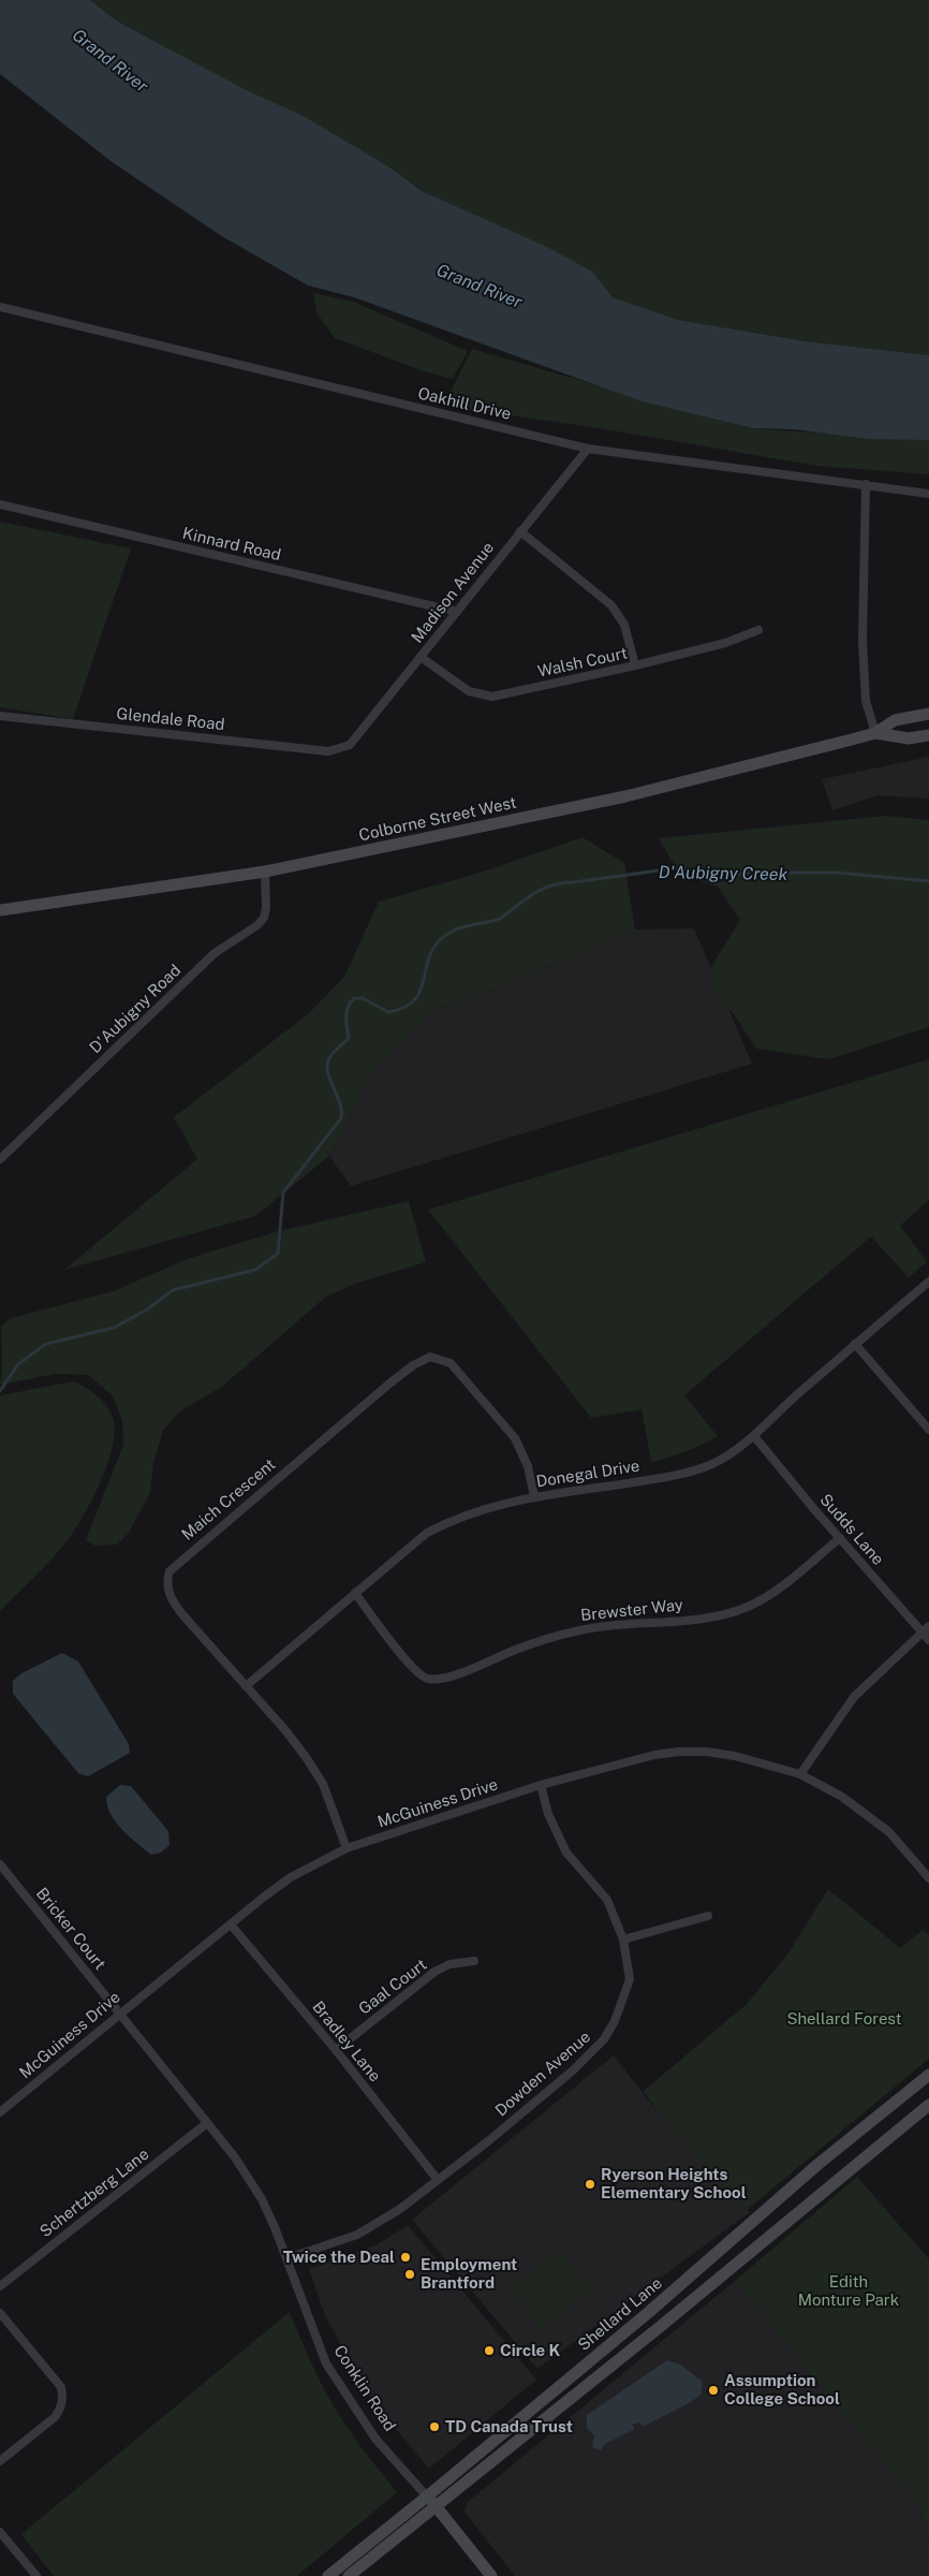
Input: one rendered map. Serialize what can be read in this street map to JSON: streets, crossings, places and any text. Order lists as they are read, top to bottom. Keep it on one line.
{"streets":{"main road":["Colborne Street West","Shellard Lane","Conklin Road"],"street":["Oakhill Drive","Kinnard Road","Madison Avenue","Walsh Court","Glendale Road","D'Aubigny Road","Donegal Drive","Maich Crescent","Sudds Lane","Brewster Way","McGuiness Drive","Bricker Court","Gaal Court","Bradley Lane","Dowden Avenue","Schertzberg Lane"]},"crossings":[["Oakhill Drive","Madison Avenue"],["Kinnard Road","Madison Avenue"],["Madison Avenue","Walsh Court"],["Madison Avenue","Glendale Road"],["Colborne Street West","D'Aubigny Road"],["Donegal Drive","Maich Crescent"],["Donegal Drive","Sudds Lane"],["Donegal Drive","Brewster Way"],["Maich Crescent","McGuiness Drive"],["Sudds Lane","Brewster Way"],["McGuiness Drive","Bricker Court"],["McGuiness Drive","Bradley Lane"],["McGuiness Drive","Dowden Avenue"],["McGuiness Drive","Conklin Road"],["Bricker Court","Conklin Road"],["Gaal Court","Bradley Lane"],["Bradley Lane","Dowden Avenue"],["Dowden Avenue","Conklin Road"],["Schertzberg Lane","Conklin Road"],["Shellard Lane","Conklin Road"]],"water":["Grand River","D'Aubigny Creek"],"parks":["Shellard Forest","Edith Monture Park"],"places":["Ryerson Heights Elementary School","Twice the Deal","Employment Brantford","Circle K","Assumption College School","TD Canada Trust"]}
